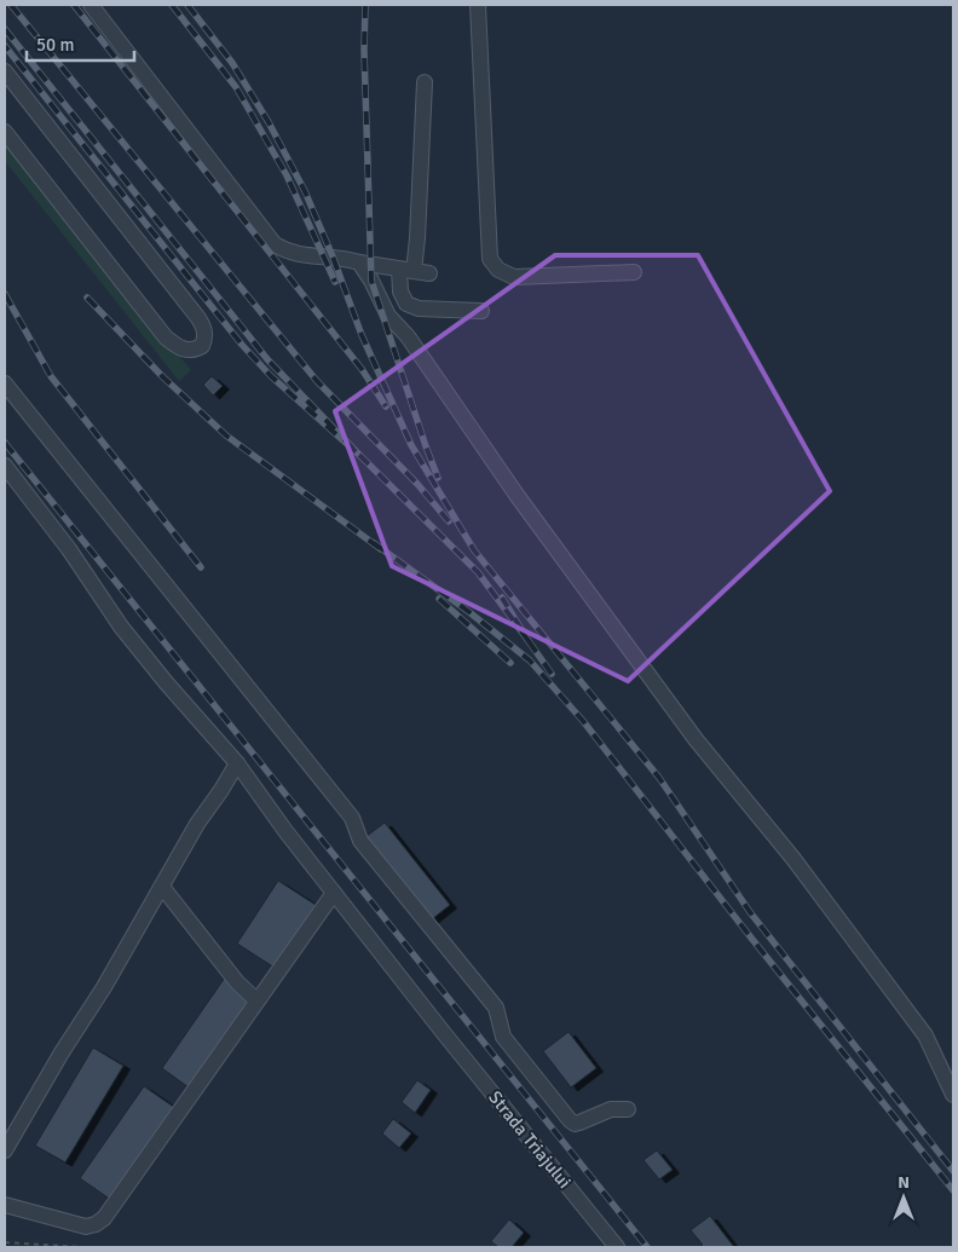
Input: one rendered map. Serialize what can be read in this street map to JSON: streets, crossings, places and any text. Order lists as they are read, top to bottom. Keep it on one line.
{"streets":{"street":["Strada Triajului"]},"scale_bar":"50 m","north":"top"}
